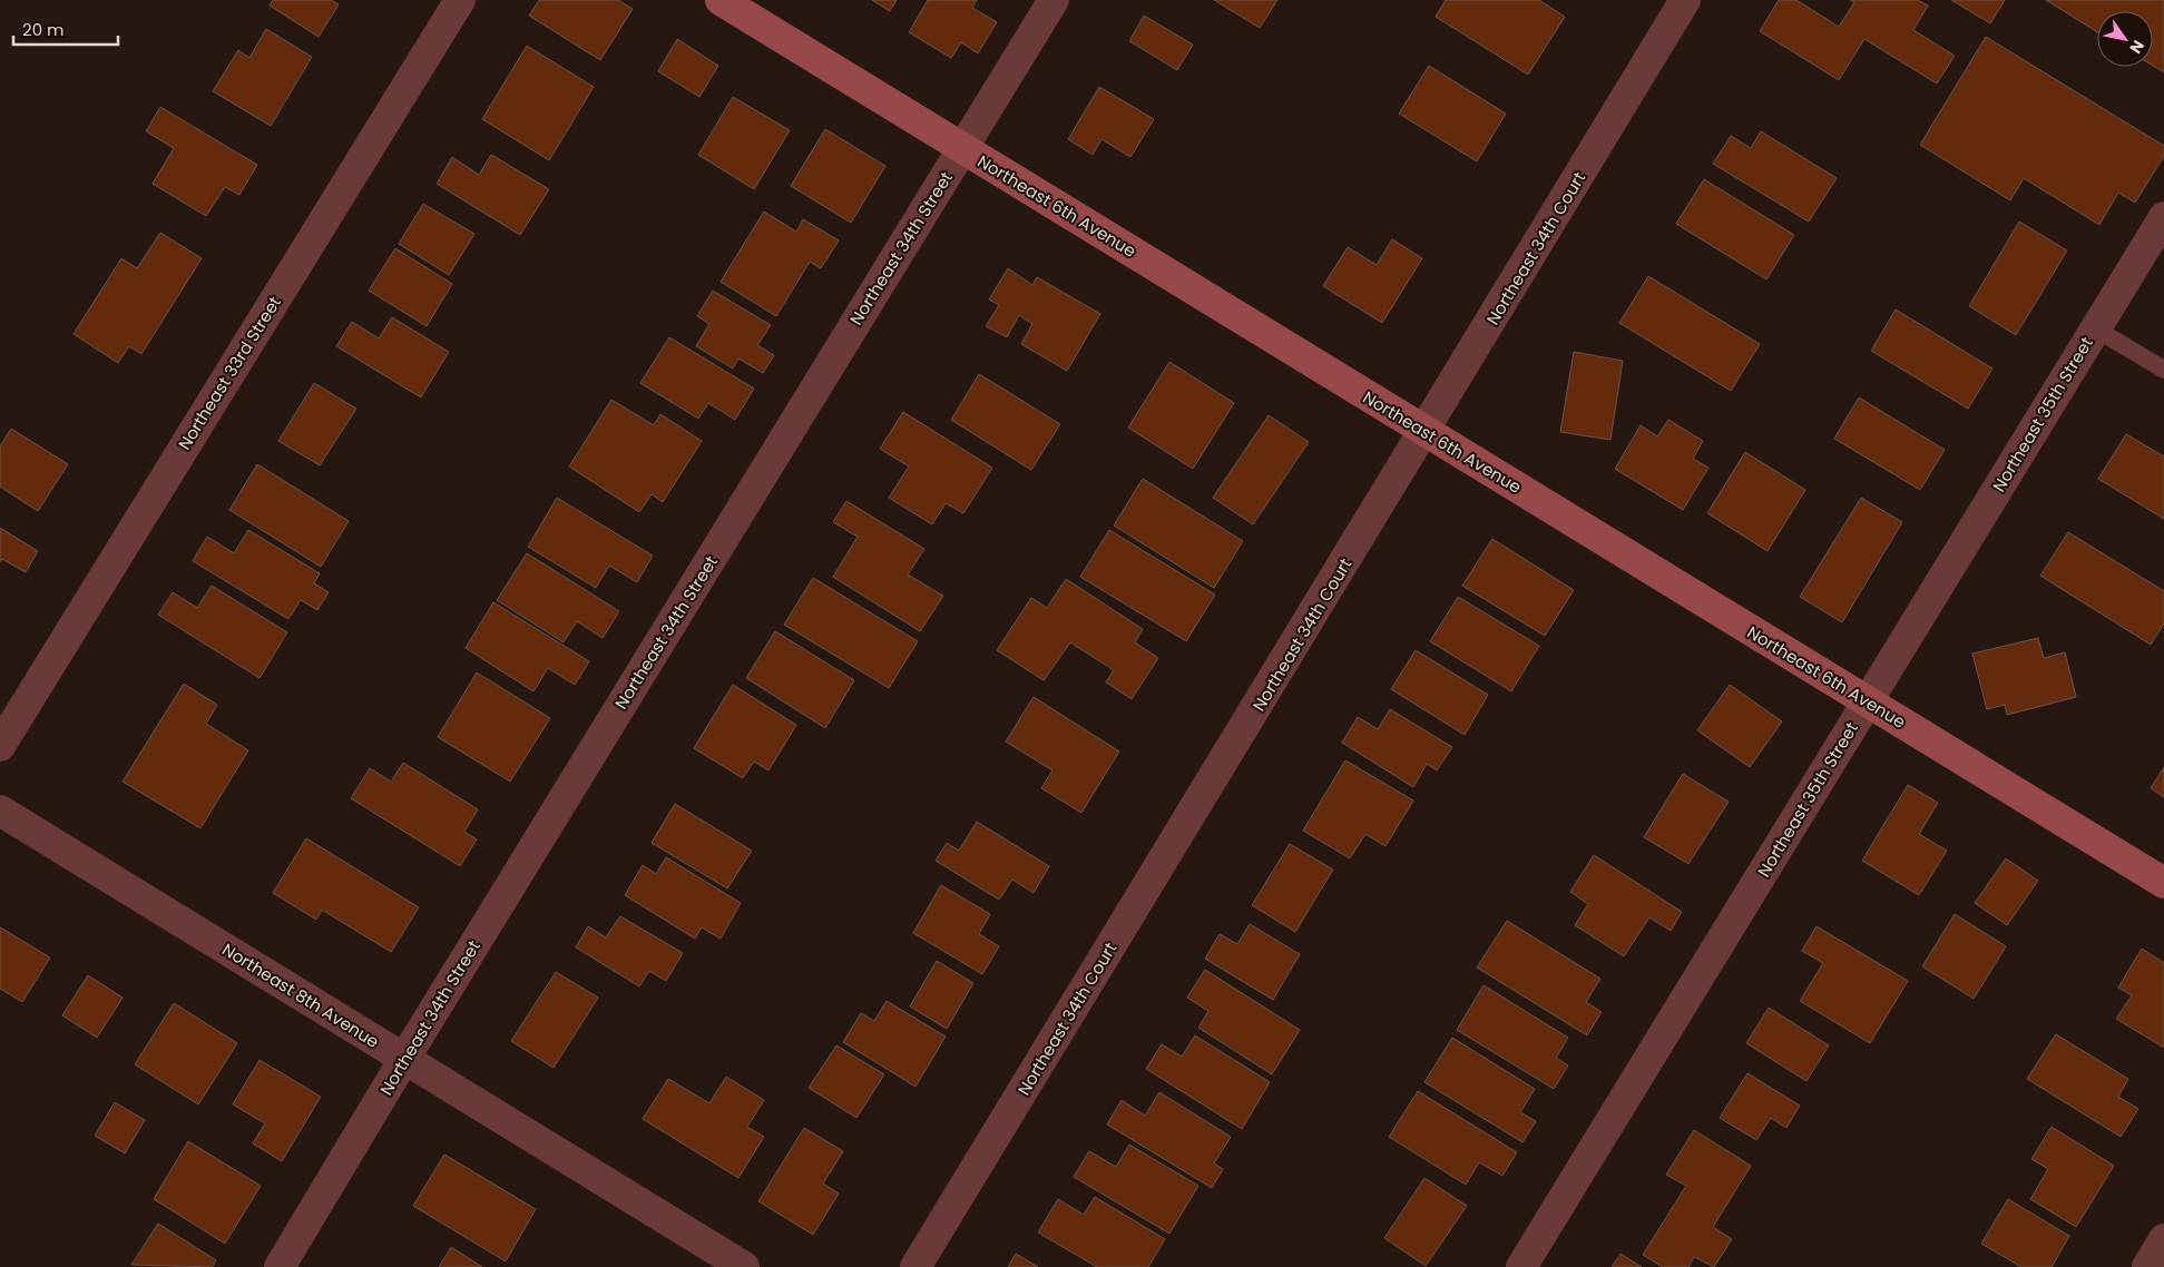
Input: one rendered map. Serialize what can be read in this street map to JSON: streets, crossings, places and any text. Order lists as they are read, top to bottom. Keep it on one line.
{"streets":{"street":["Northeast 6th Avenue","Northeast 34th Street","Northeast 34th Court","Northeast 33rd Street","Northeast 35th Street","Northeast 8th Avenue"]},"crossings":[["Northeast 6th Avenue","Northeast 34th Street"],["Northeast 6th Avenue","Northeast 34th Court"],["Northeast 6th Avenue","Northeast 35th Street"],["Northeast 34th Street","Northeast 8th Avenue"]],"scale_bar":"20 m","north":"bottom right"}
